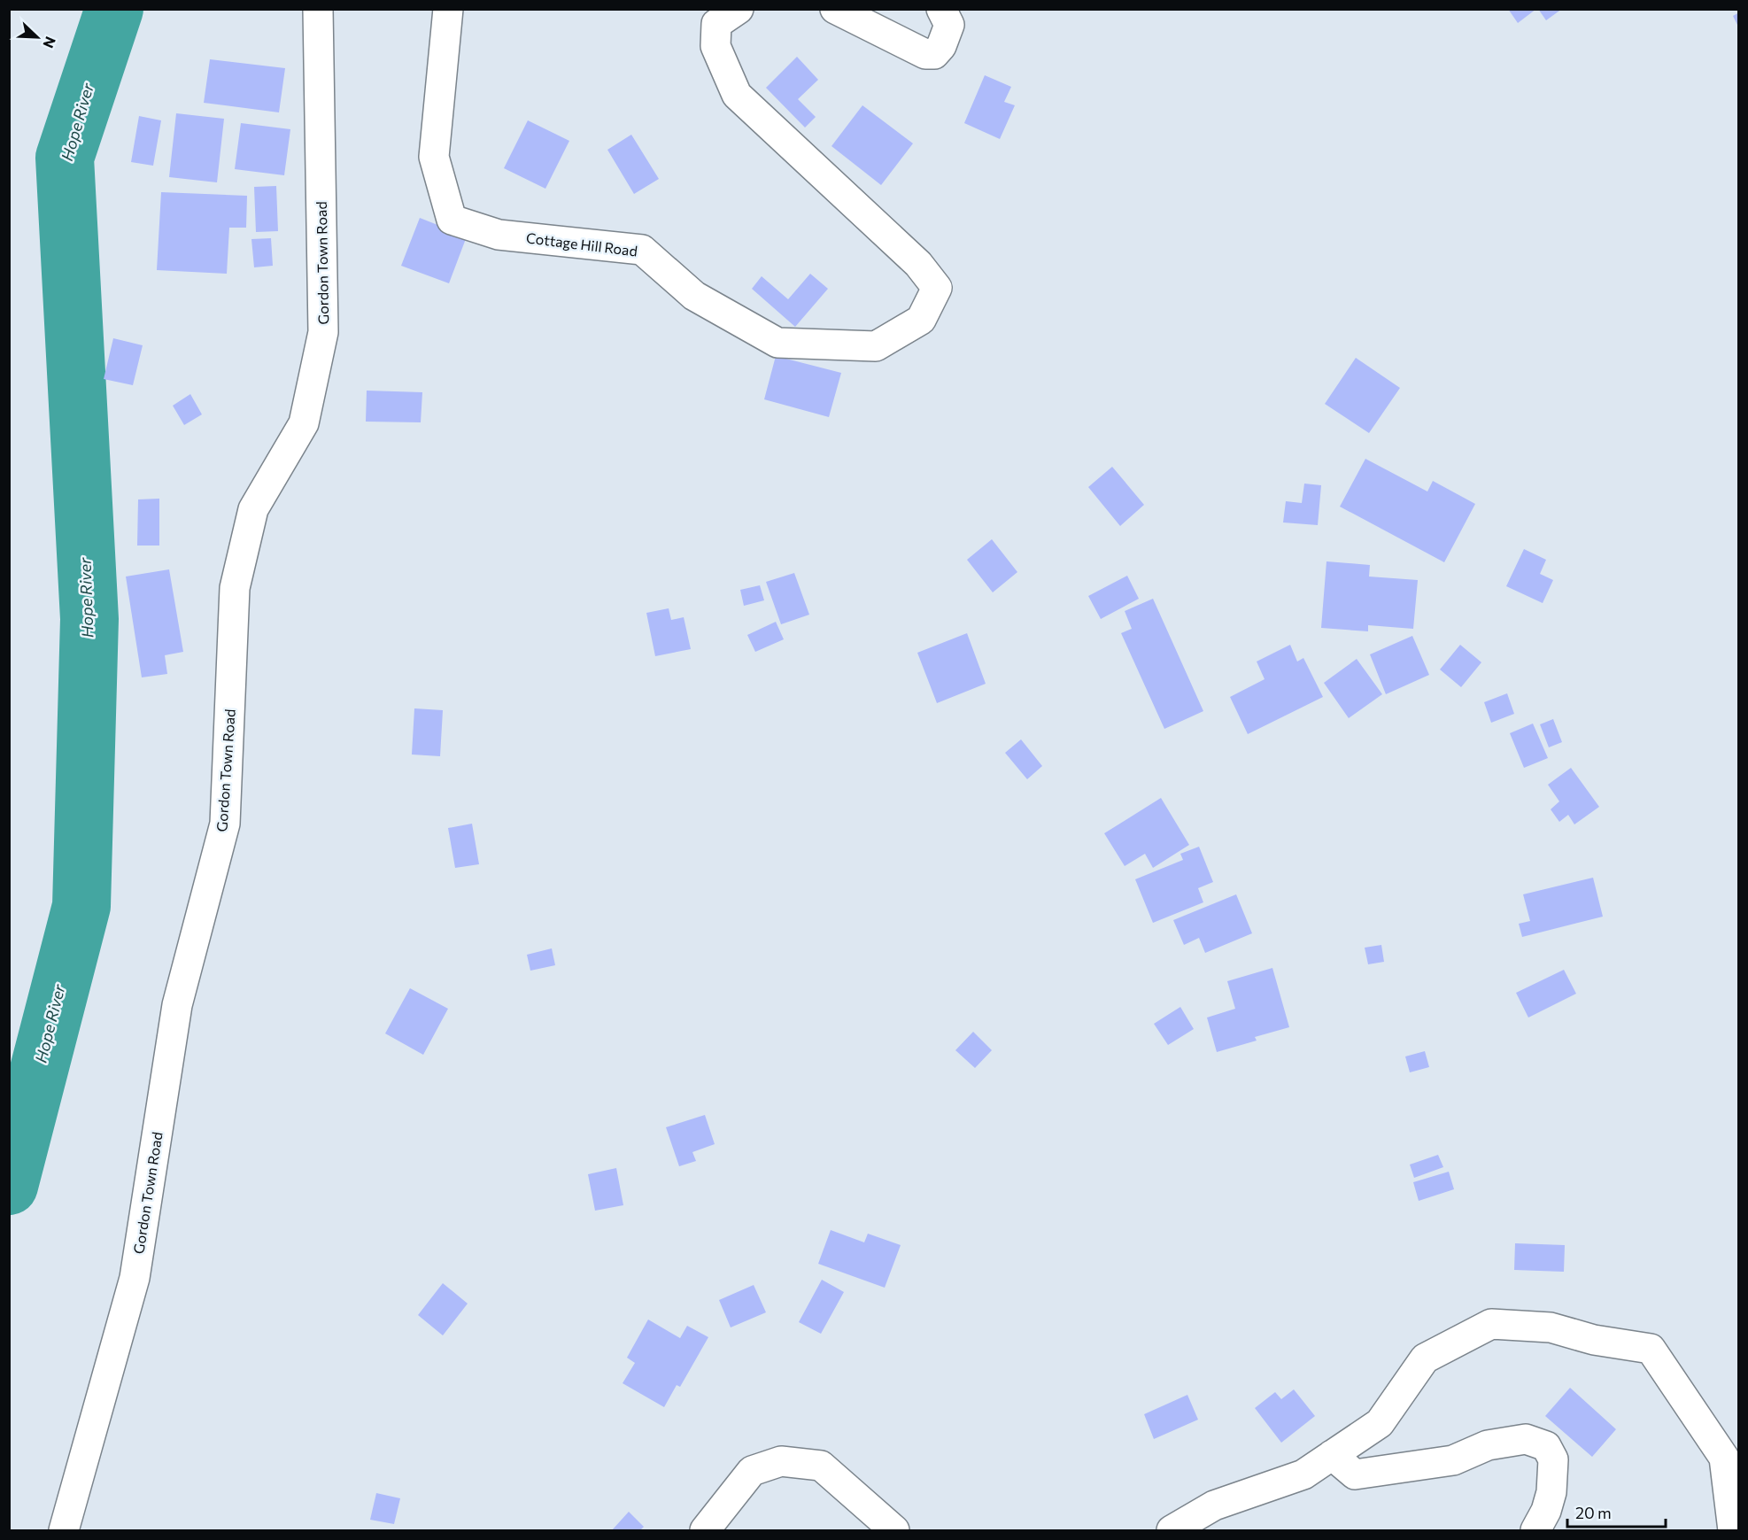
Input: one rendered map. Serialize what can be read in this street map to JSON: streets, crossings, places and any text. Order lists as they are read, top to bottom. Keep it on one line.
{"streets":{"street":["Cottage Hill Road","Gordon Town Road"]},"water":["Hope River"],"scale_bar":"20 m","north":"bottom right"}
